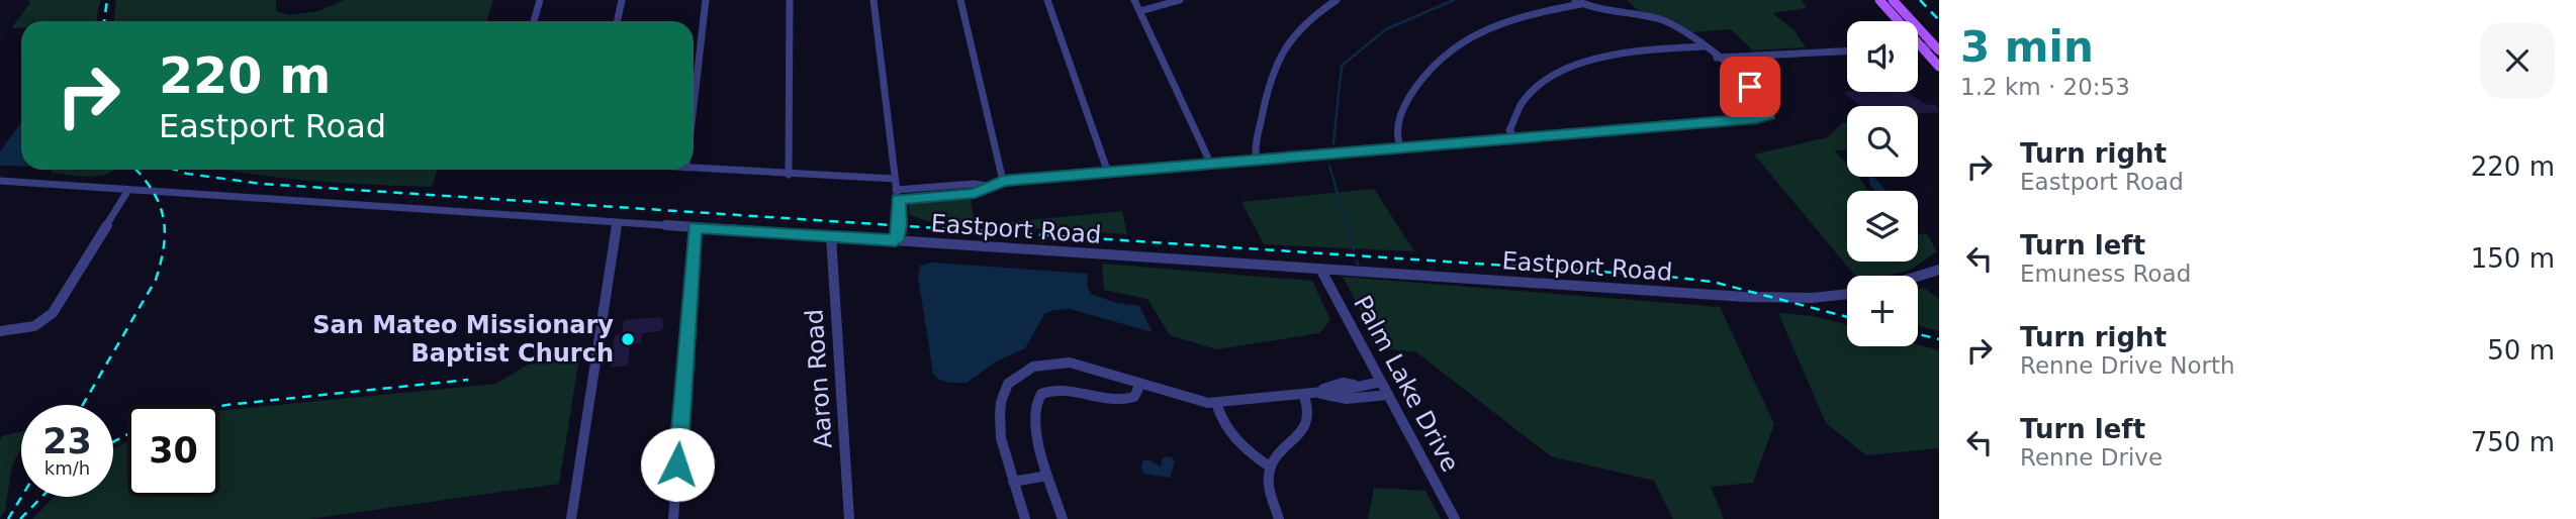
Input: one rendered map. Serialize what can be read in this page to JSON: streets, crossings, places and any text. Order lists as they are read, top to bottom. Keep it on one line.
{"streets":{"street":["Eastport Road","Aaron Road","Palm Lake Drive"]},"crossings":[["Eastport Road","Aaron Road"],["Eastport Road","Palm Lake Drive"]],"places":["San Mateo Missionary Baptist Church"],"page":{"heading":["3 min","1.2 km · 20:53"],"map_buttons":"+","turn":["220 m","Eastport Road"],"list":[{"name":"Turn right","note":"Eastport Road","value":"220 m"},{"name":"Turn left","note":"Emuness Road","value":"150 m"},{"name":"Turn right","note":"Renne Drive North","value":"50 m"},{"name":"Turn left","note":"Renne Drive","value":"750 m"}],"speed":"23 km/h","limit":"30"}}
